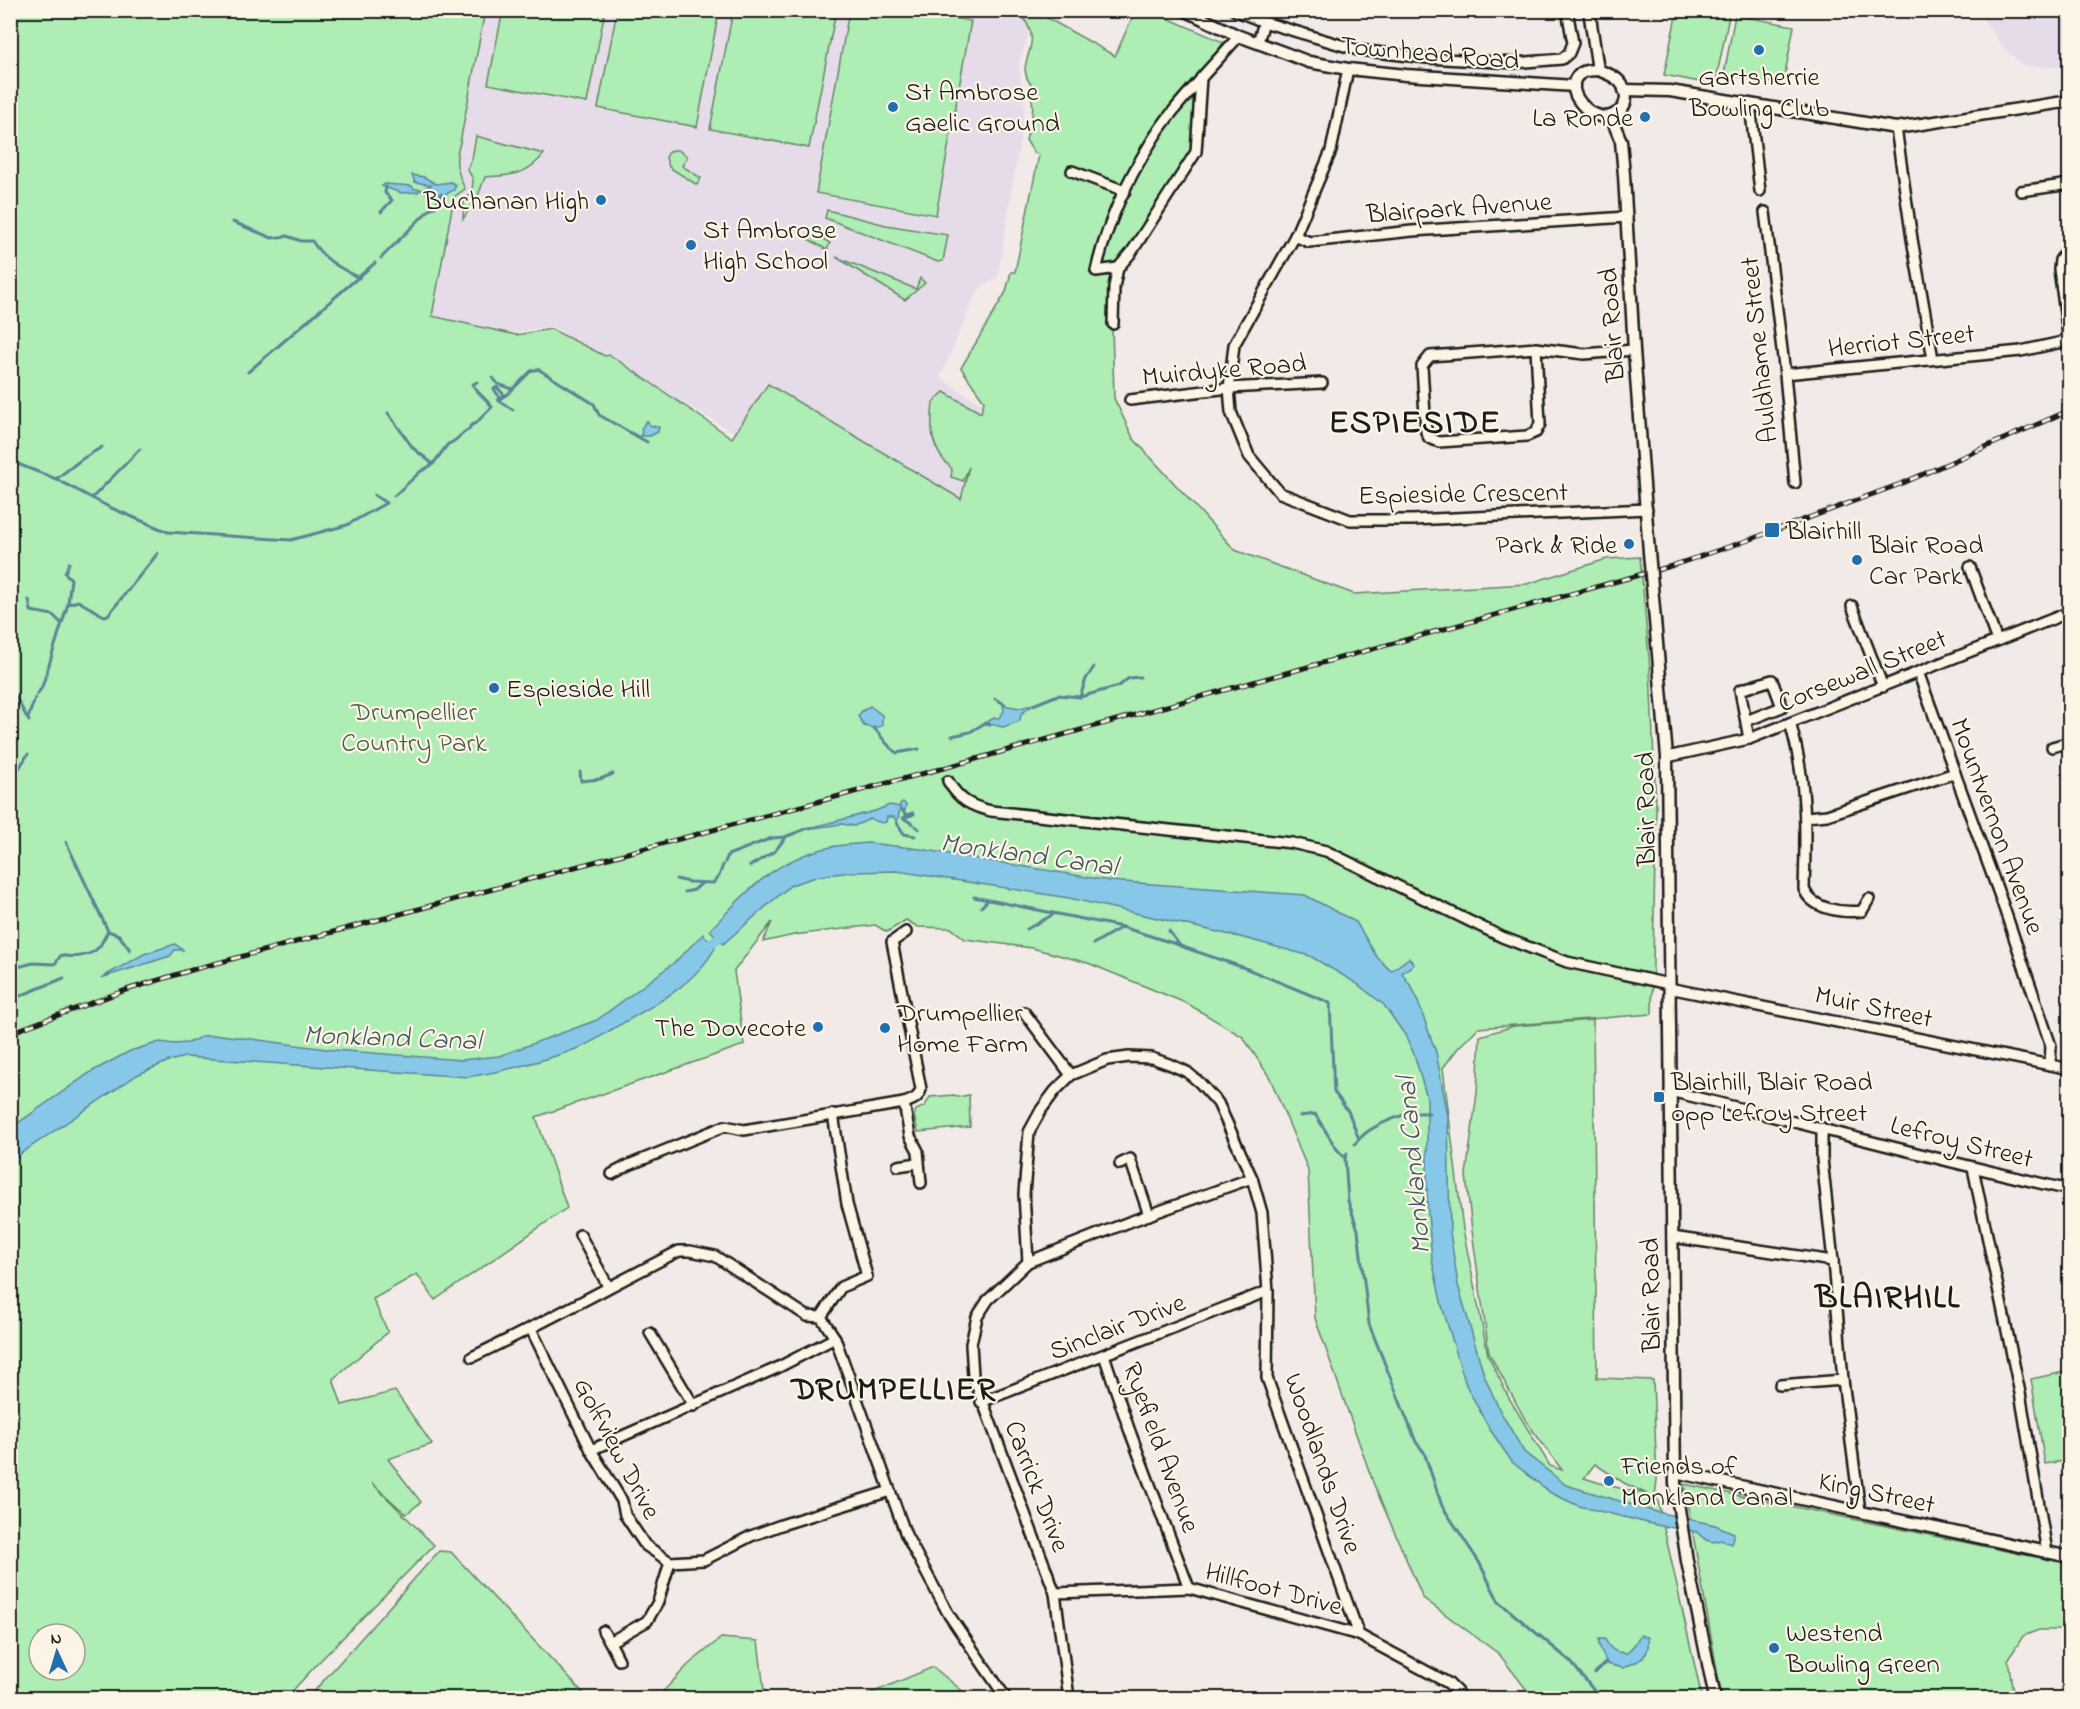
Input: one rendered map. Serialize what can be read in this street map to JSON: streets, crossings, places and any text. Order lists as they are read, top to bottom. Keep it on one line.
{"streets":{"street":["Townhead Road","Blairpark Avenue","Blair Road","Herriot Street","Auldhame Street","Muirdyke Road","Espieside Crescent","Corsewall Street","Mountvernon Avenue","Muir Street","Lefroy Street","Sinclair Drive","Ryefield Avenue","Golfview Drive","Woodlands Drive","Carrick Drive","King Street","Hillfoot Drive"]},"crossings":[["Townhead Road","Blair Road"],["Townhead Road","Espieside Crescent"],["Blairpark Avenue","Blair Road"],["Blairpark Avenue","Espieside Crescent"],["Blair Road","Espieside Crescent"],["Blair Road","Corsewall Street"],["Blair Road","Muir Street"],["Blair Road","Lefroy Street"],["Blair Road","King Street"],["Herriot Street","Auldhame Street"],["Muirdyke Road","Espieside Crescent"],["Corsewall Street","Mountvernon Avenue"],["Mountvernon Avenue","Muir Street"],["Sinclair Drive","Ryefield Avenue"],["Sinclair Drive","Woodlands Drive"],["Sinclair Drive","Carrick Drive"],["Ryefield Avenue","Hillfoot Drive"],["Woodlands Drive","Carrick Drive"],["Woodlands Drive","Hillfoot Drive"],["Carrick Drive","Hillfoot Drive"]],"districts":["ESPIESIDE","BLAIRHILL","DRUMPELLIER"],"water":["Monkland Canal"],"parks":["Drumpellier Country Park"],"places":{"other":["Gartsherrie Bowling Club","St Ambrose Gaelic Ground","La Ronde","Buchanan High","St Ambrose High School","Park & Ride","Blair Road Car Park","Espieside Hill","The Dovecote","Drumpellier Home Farm","Friends of Monkland Canal","Westend Bowling Green"],"transit":["Blairhill","Blairhill, Blair Road opp Lefroy Street"]},"north":"top"}
